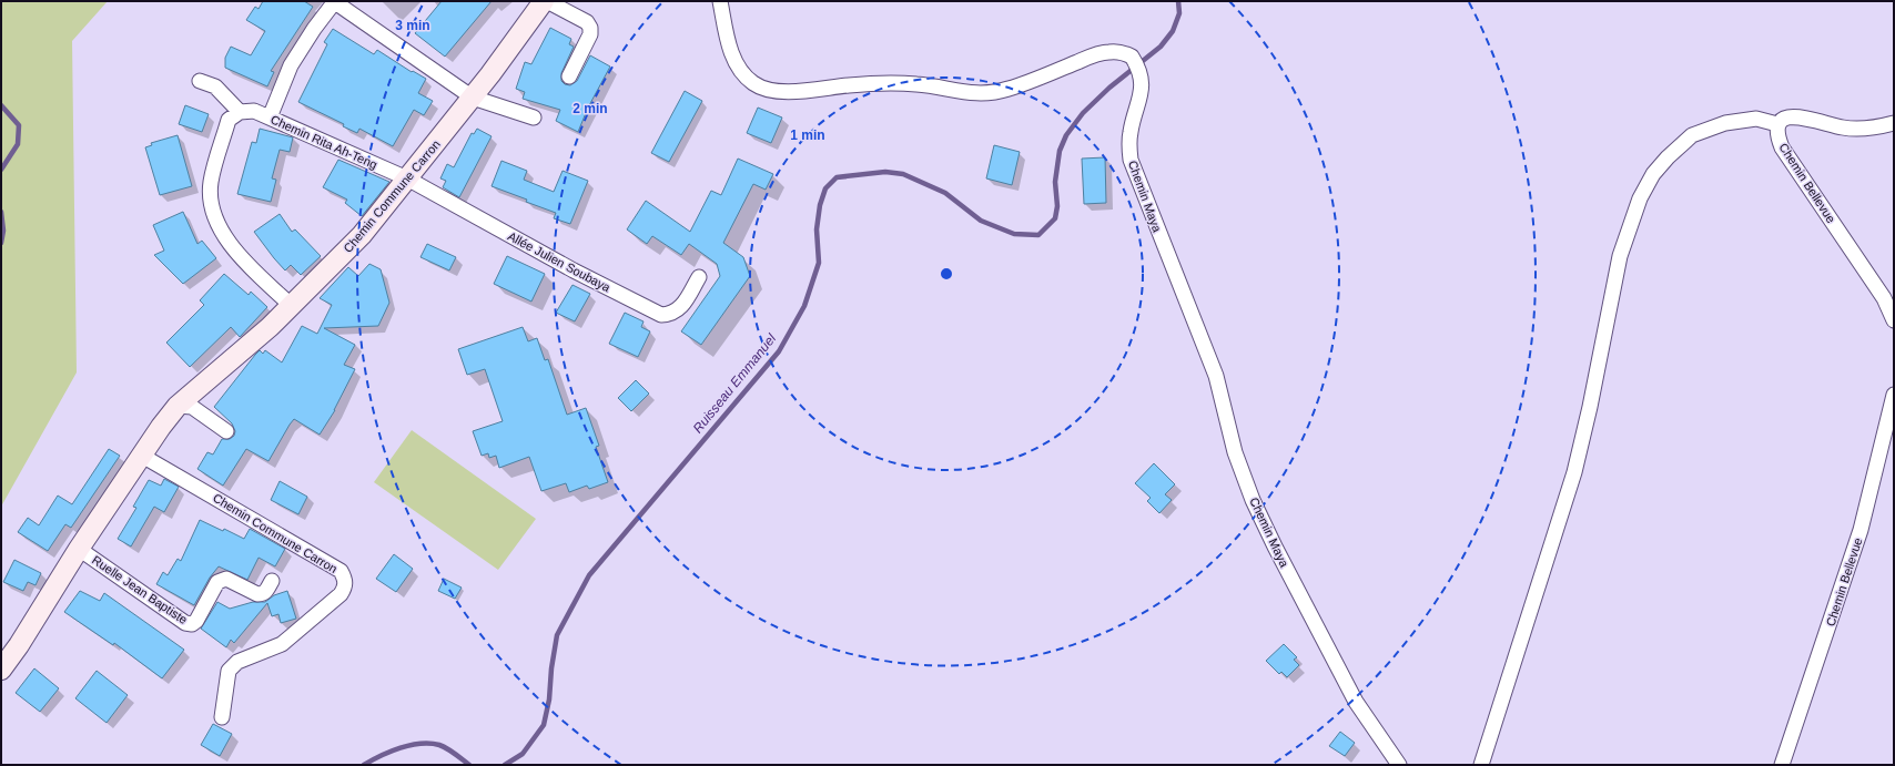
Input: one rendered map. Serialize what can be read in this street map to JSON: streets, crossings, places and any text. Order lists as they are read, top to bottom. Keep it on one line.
{"streets":{"street":["Chemin Rita Ah-Teng","Chemin Bellevue","Chemin Commune Carron","Chemin Maya","Allée Julien Soubaya","Ruelle Jean Baptiste"]},"crossings":[["Chemin Rita Ah-Teng","Chemin Commune Carron"],["Chemin Rita Ah-Teng","Allée Julien Soubaya"],["Chemin Commune Carron","Allée Julien Soubaya"],["Chemin Commune Carron","Ruelle Jean Baptiste"]],"water":["Ruisseau Emmanuel"],"rings":["3 min","2 min","1 min"]}
